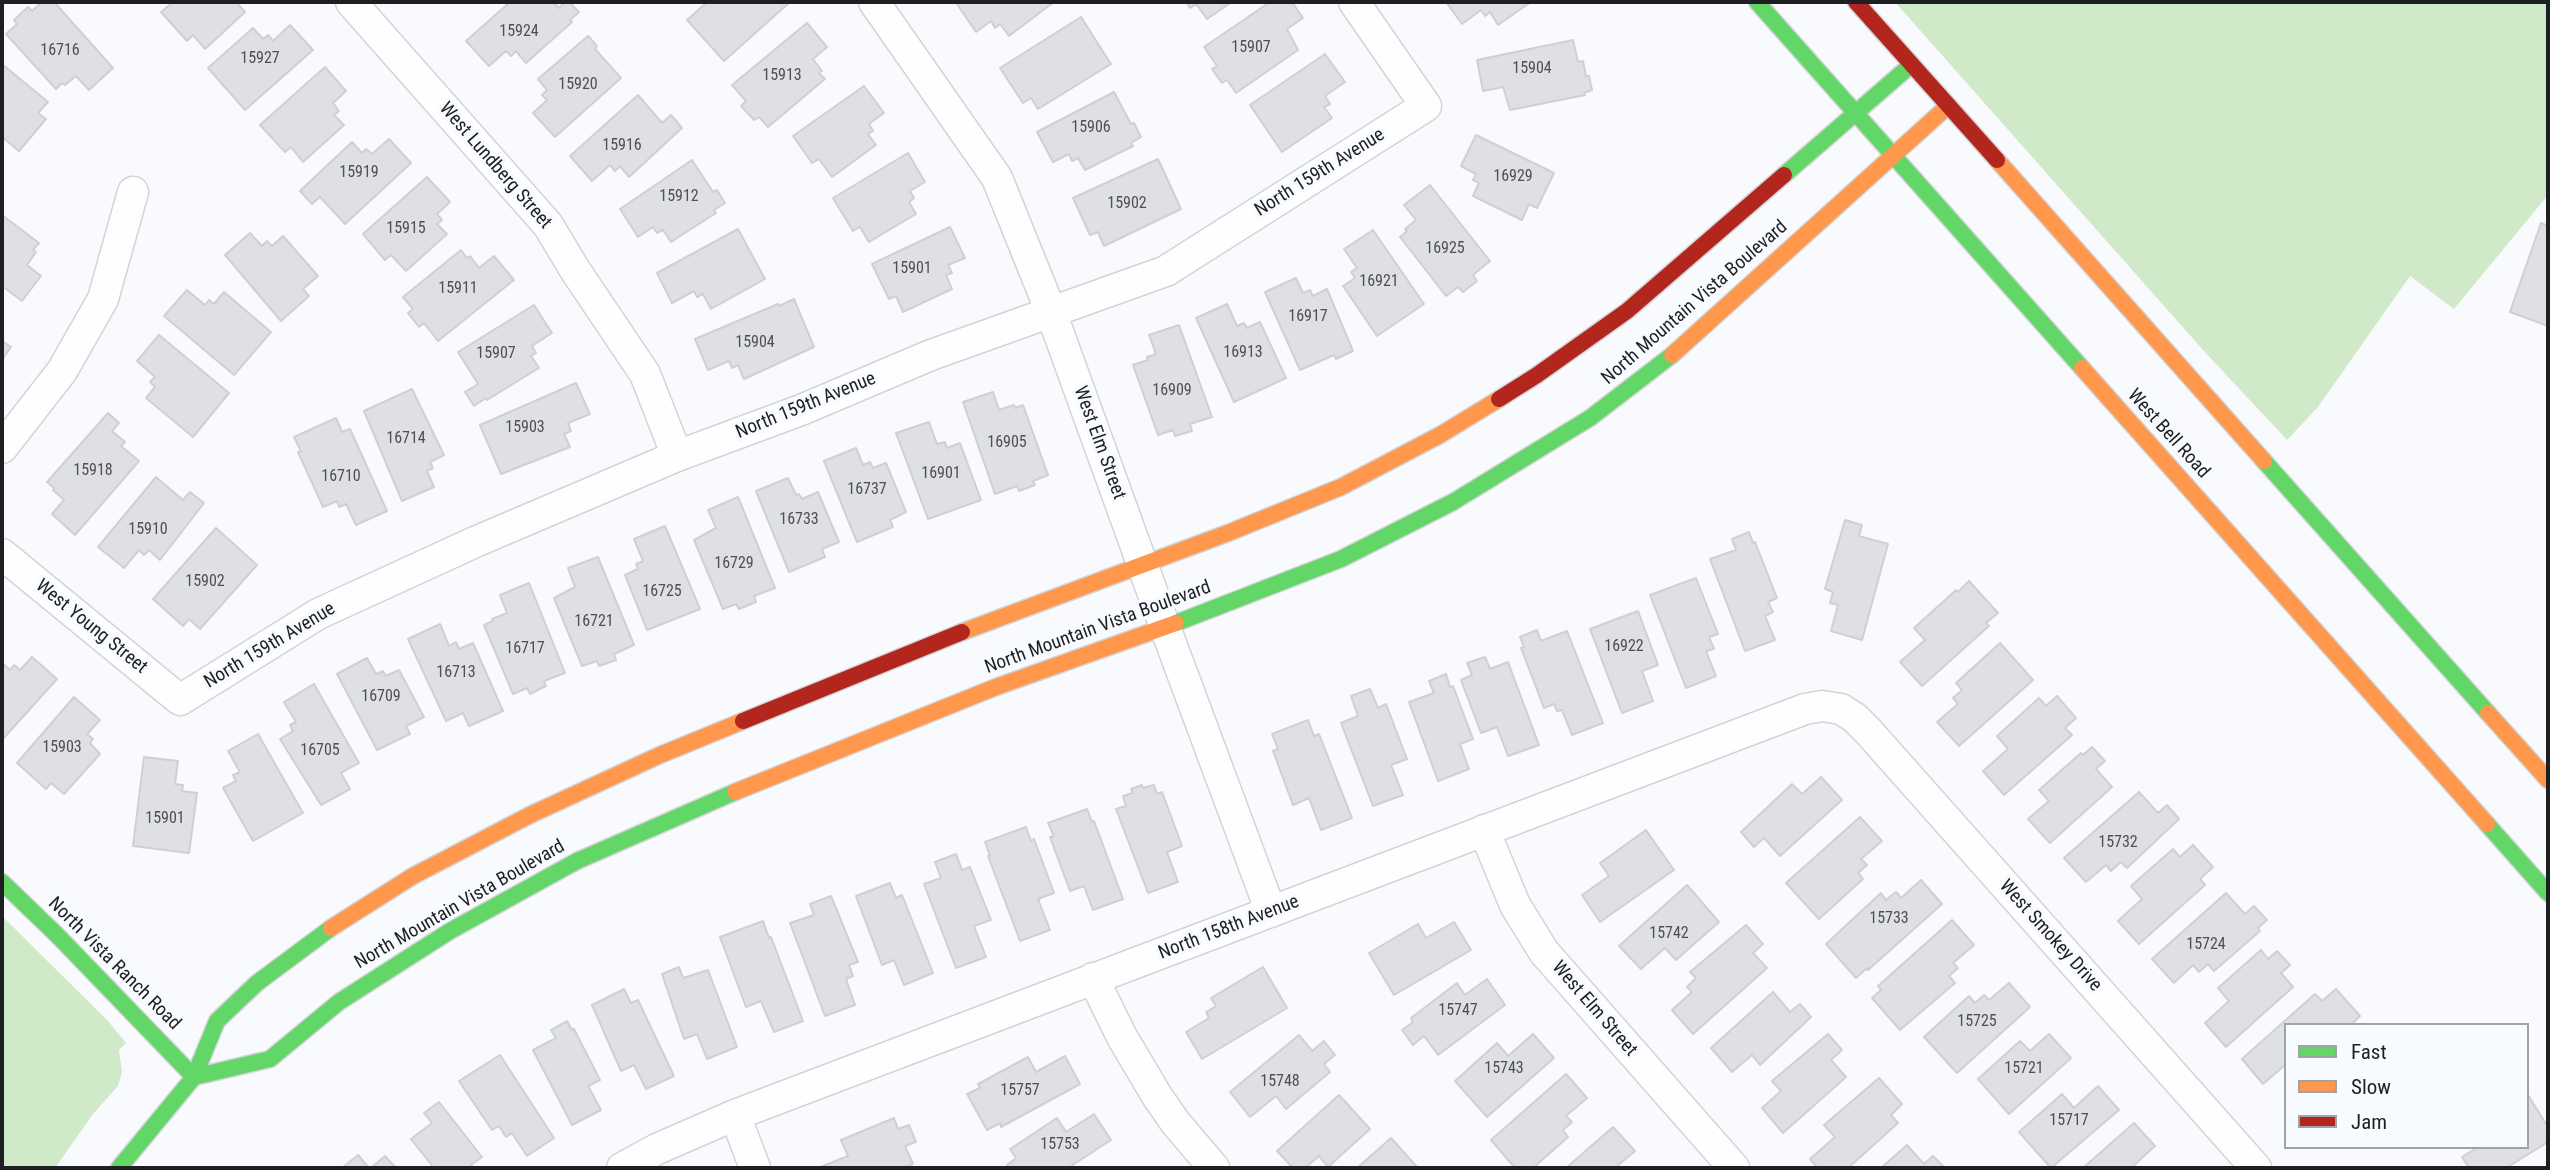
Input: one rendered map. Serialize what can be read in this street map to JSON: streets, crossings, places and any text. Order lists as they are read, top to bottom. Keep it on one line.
{"streets":{"street":["West Lundberg Street","North 159th Avenue","North Mountain Vista Boulevard","West Bell Road","West Elm Street","West Young Street","North 158th Avenue","West Smokey Drive","North Vista Ranch Road"]},"crossings":[["West Lundberg Street","North 159th Avenue"],["North 159th Avenue","West Elm Street"],["North 159th Avenue","West Young Street"],["North Mountain Vista Boulevard","West Bell Road"],["North Mountain Vista Boulevard","West Elm Street"],["North Mountain Vista Boulevard","North Vista Ranch Road"],["West Elm Street","North 158th Avenue"],["North 158th Avenue","West Smokey Drive"]],"house_numbers":["15924","15907","16716","15927","15904","15913","15920","15906","15916","15919","16929","15912","15902","15915","16925","15901","16921","15911","16917","15904","16913","15907","16909","15903","16714","16905","15918","16901","16710","16737","16733","15910","16729","15902","16725","16721","16922","16717","16713","16709","15903","16705","15901","15732","15733","15742","15724","15747","15725","15743","15721","15748","15757","15717","15753"],"legend":["Fast","Slow","Jam"]}
